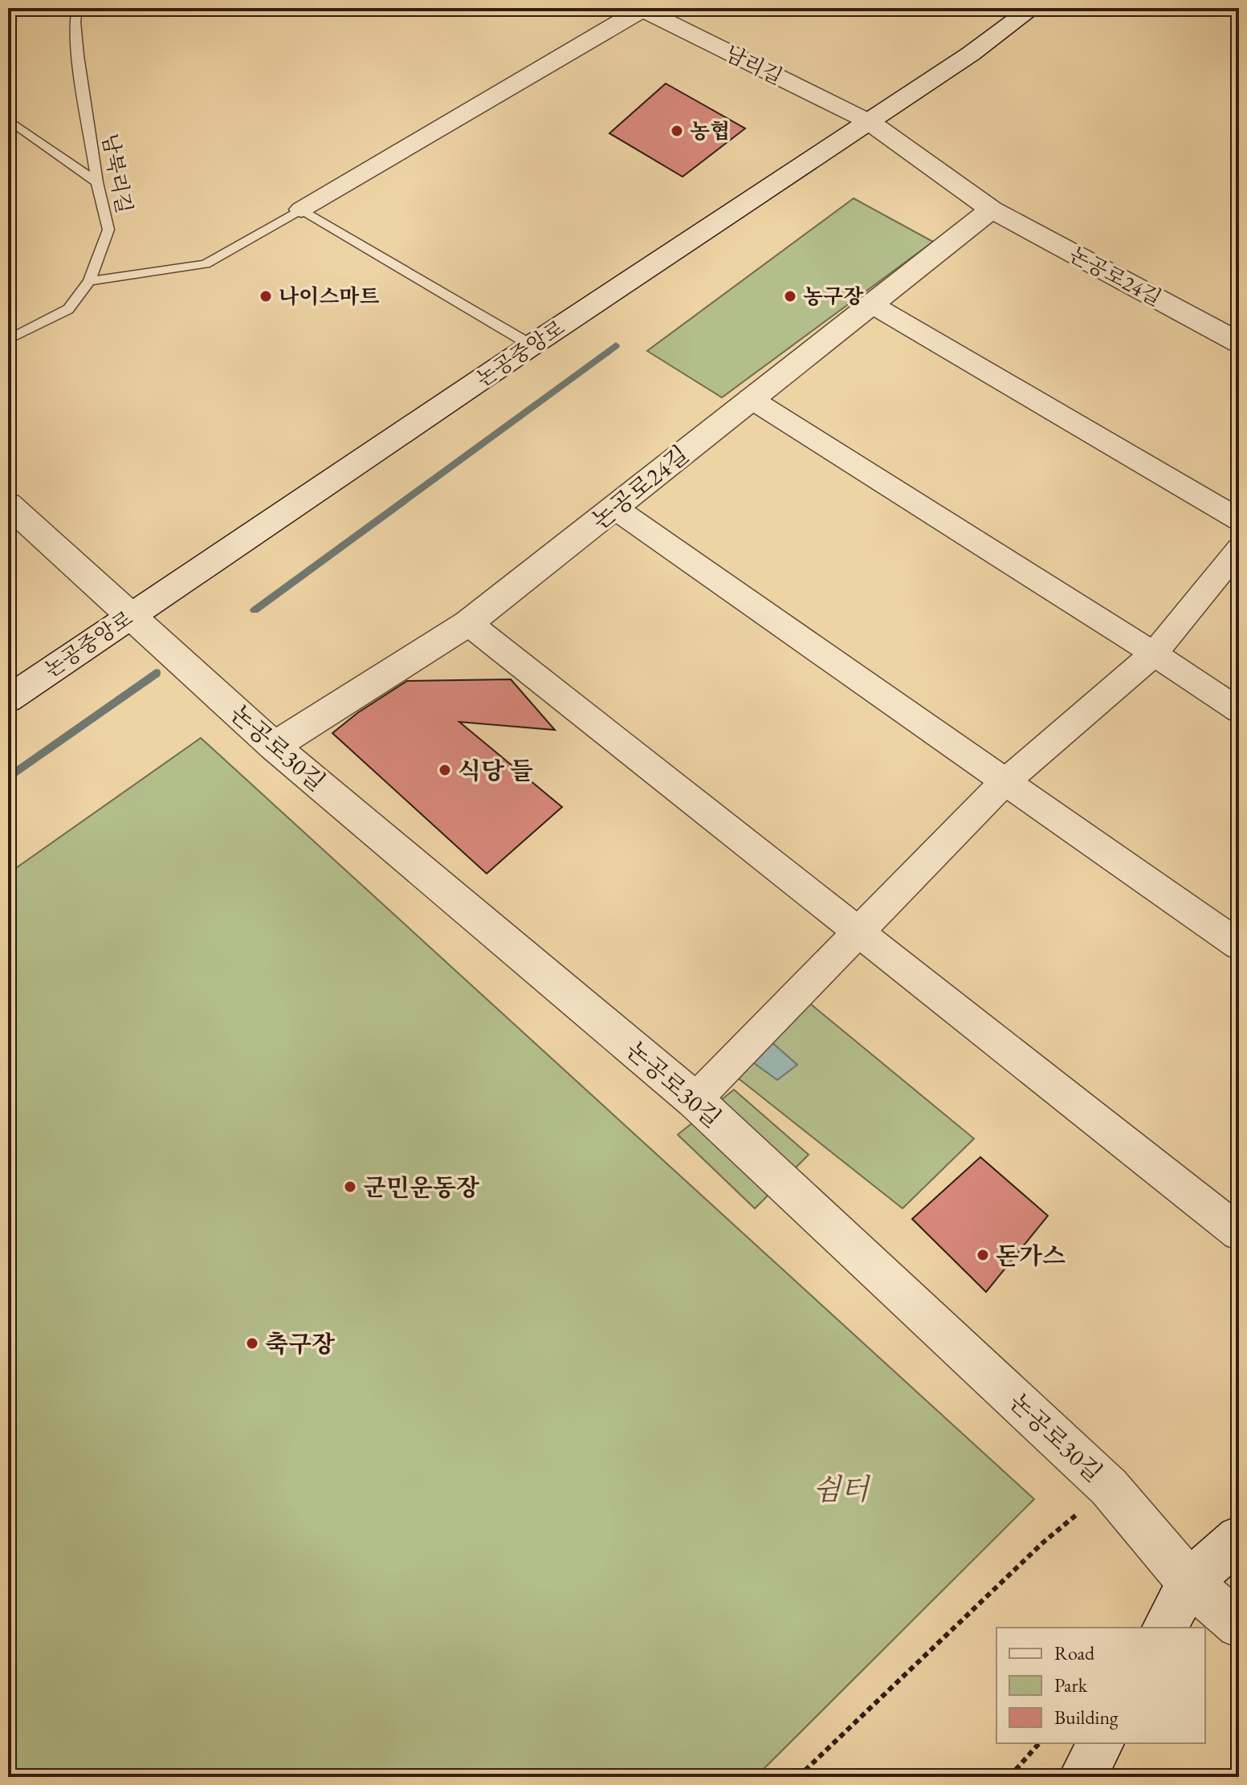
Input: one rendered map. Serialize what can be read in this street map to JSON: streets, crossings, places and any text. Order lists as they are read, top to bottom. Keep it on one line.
{"streets":{"street":["남리길","논공로24길","논공중앙로","논공로30길"],"lane":["남북리길"]},"crossings":[["남리길","논공로24길"],["남리길","논공중앙로"],["논공로24길","논공중앙로"],["논공로24길","논공로30길"],["논공중앙로","논공로30길"]],"parks":["쉼터"],"places":["농협","나이스마트","농구장","식당 들","군민운동장","돈가스","축구장"],"legend":["Road","Park","Building"]}
